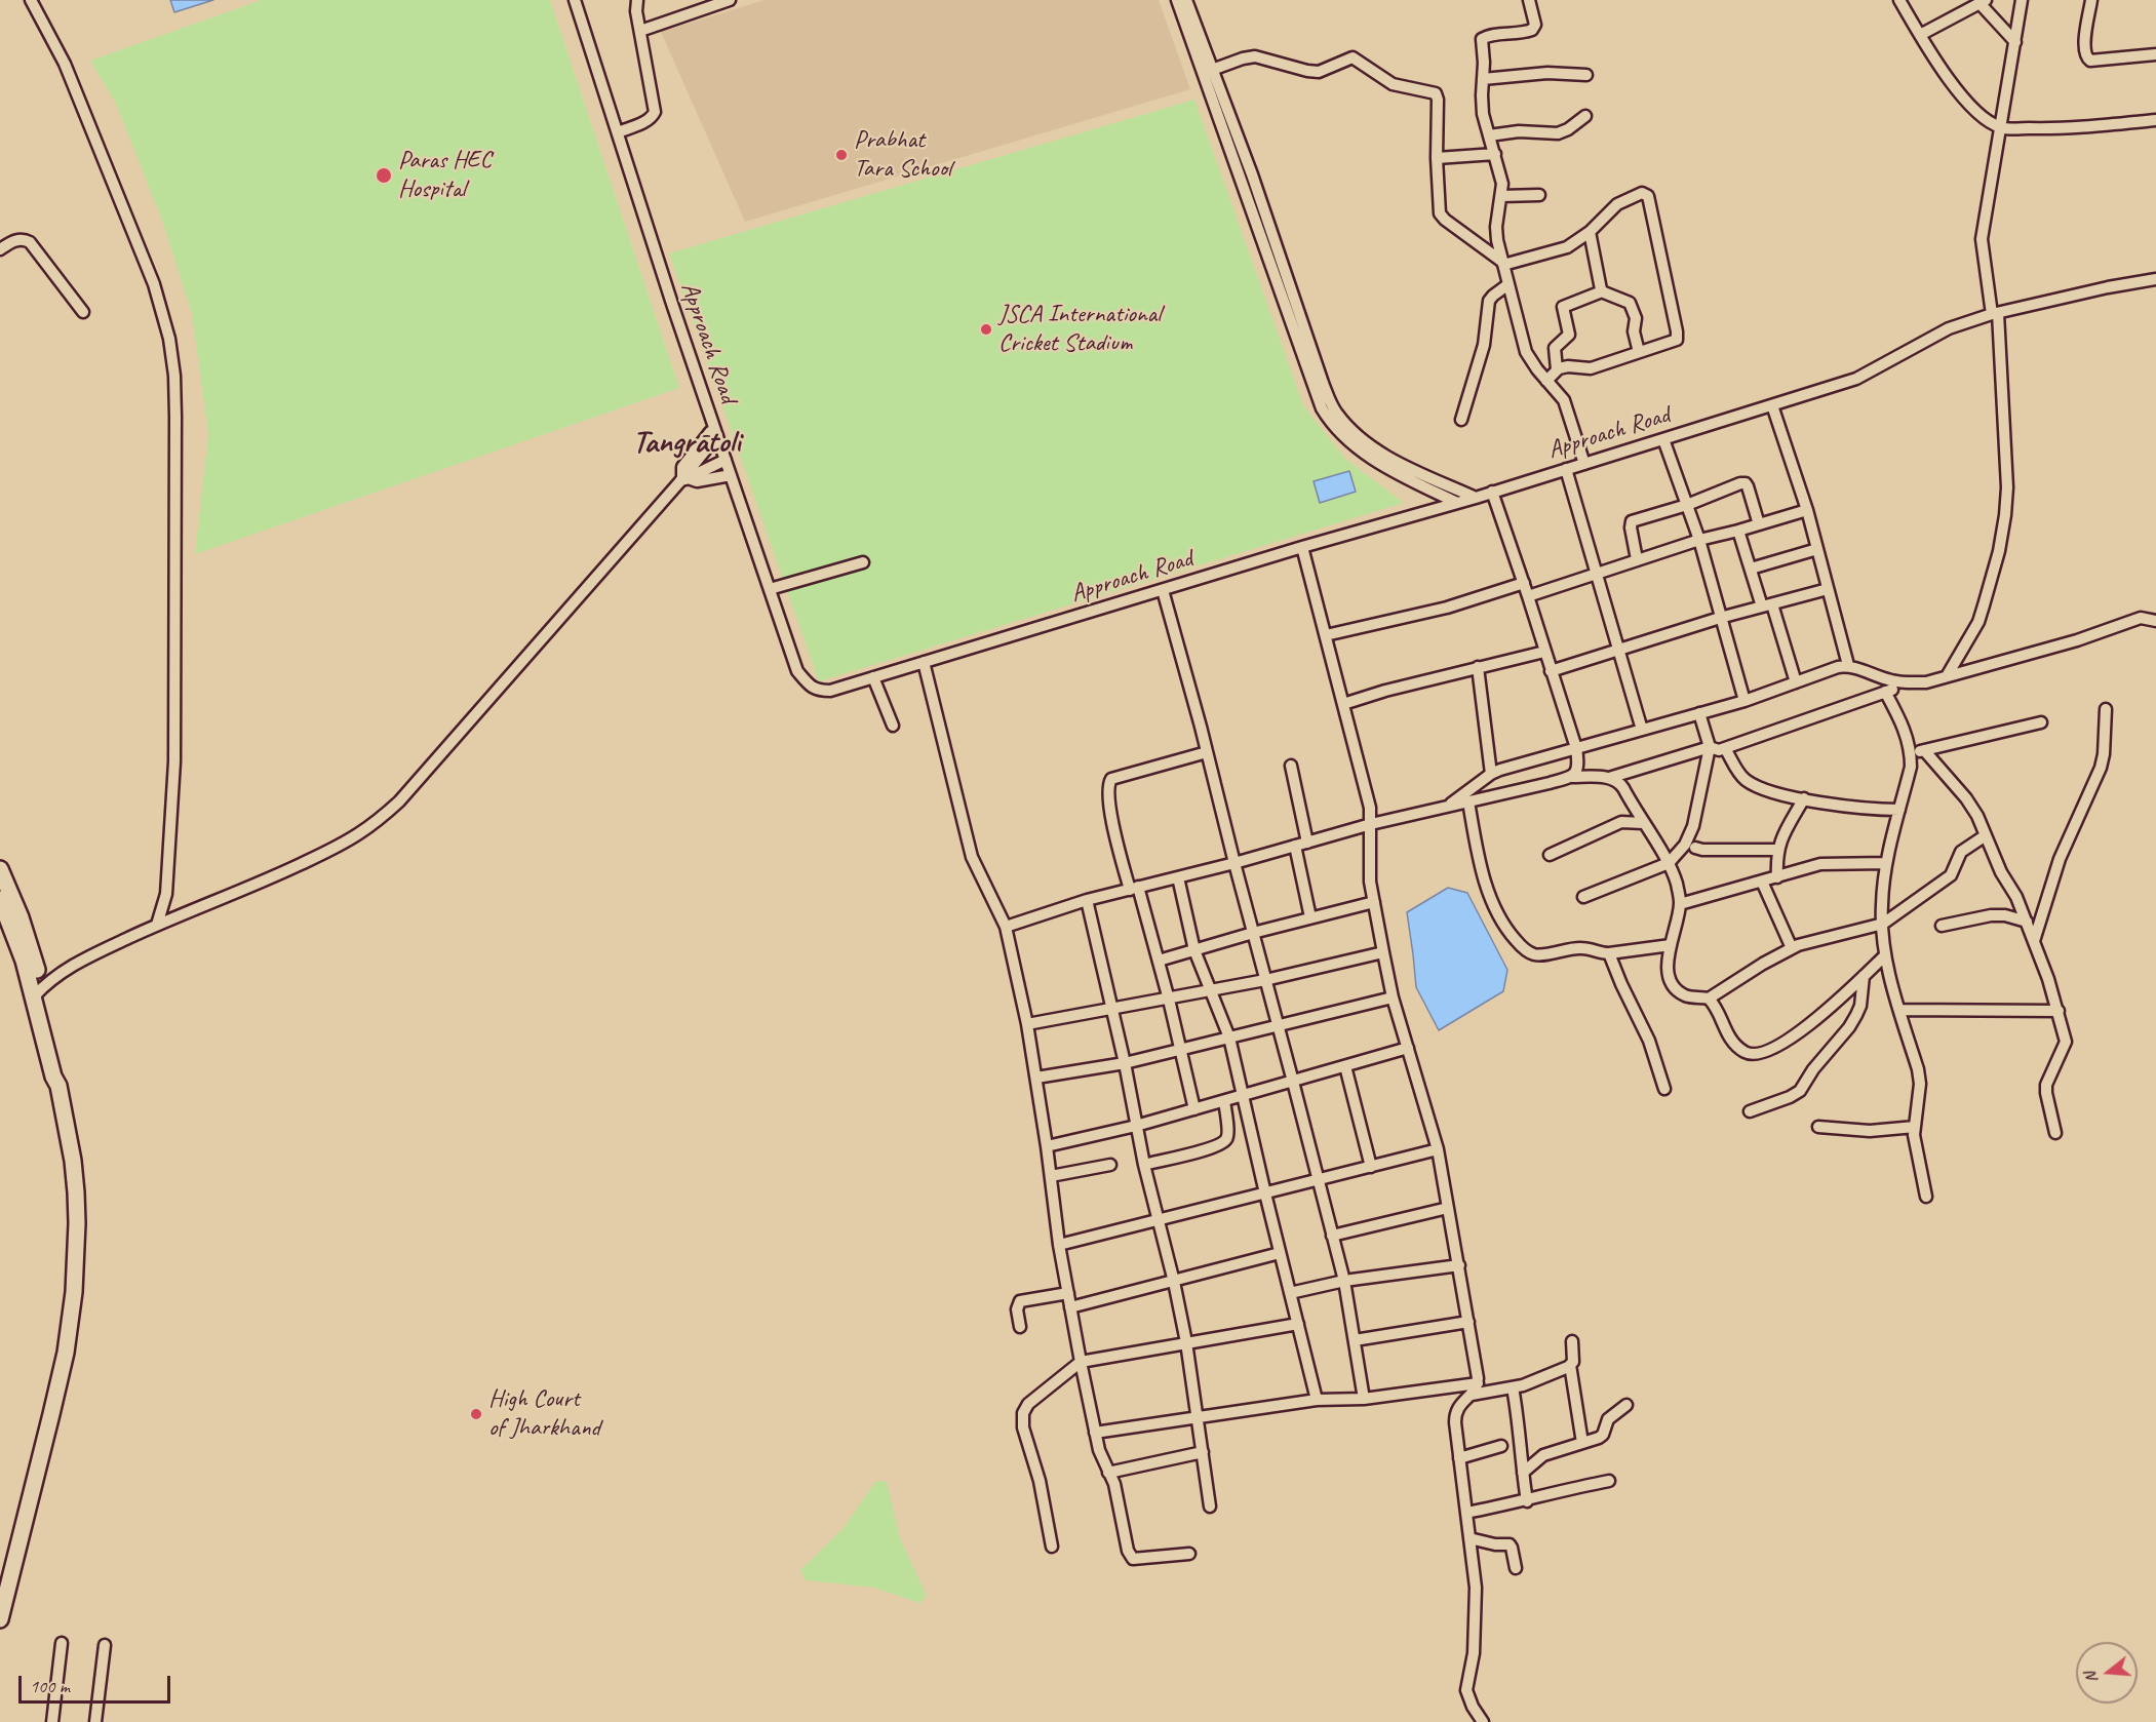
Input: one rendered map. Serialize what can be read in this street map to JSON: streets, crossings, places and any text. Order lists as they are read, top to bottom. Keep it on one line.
{"streets":{"street":["Approach Road"]},"districts":["Tangrātoli"],"places":["Prabhat Tara School","Paras HEC Hospital","JSCA International Cricket Stadium","High Court of Jharkhand"],"scale_bar":"100 m","north":"left"}
